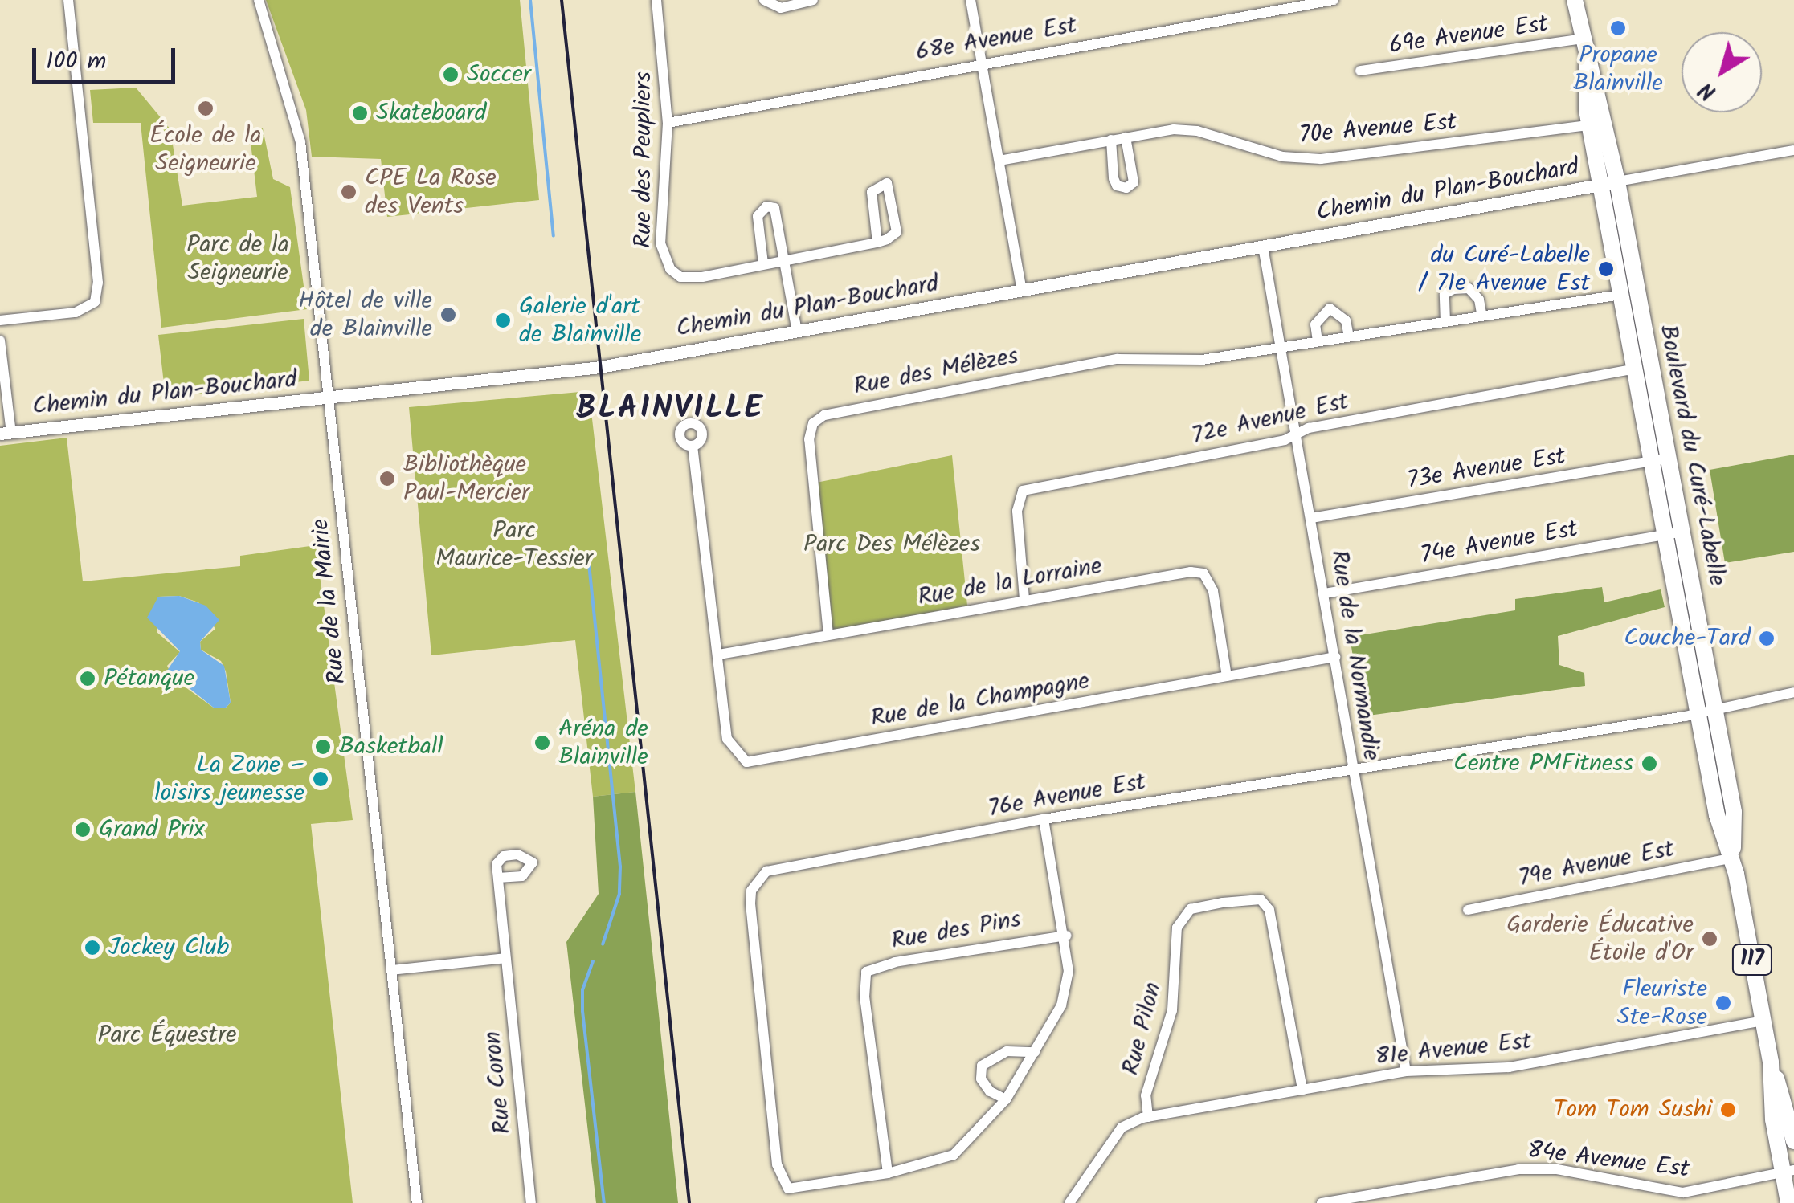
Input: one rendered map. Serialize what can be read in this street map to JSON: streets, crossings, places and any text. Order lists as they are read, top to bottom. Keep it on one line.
{"streets":{"main road":["Boulevard du Curé-Labelle","117"],"street":["69e Avenue Est","68e Avenue Est","70e Avenue Est","Rue des Peupliers","Chemin du Plan-Bouchard","Rue des Mélèzes","72e Avenue Est","73e Avenue Est","74e Avenue Est","Rue de la Lorraine","Rue de la Mairie","Rue de la Normandie","Rue de la Champagne","76e Avenue Est","79e Avenue Est","Rue des Pins","Rue Pilon","81e Avenue Est","Rue Coron","84e Avenue Est"]},"crossings":[["69e Avenue Est","Boulevard du Curé-Labelle"],["68e Avenue Est","Rue des Peupliers"],["70e Avenue Est","Boulevard du Curé-Labelle"],["Chemin du Plan-Bouchard","Boulevard du Curé-Labelle"],["Chemin du Plan-Bouchard","Rue de la Mairie"],["Chemin du Plan-Bouchard","Rue de la Normandie"],["Rue des Mélèzes","Boulevard du Curé-Labelle"],["Rue des Mélèzes","Rue de la Lorraine"],["Rue des Mélèzes","Rue de la Normandie"],["72e Avenue Est","Boulevard du Curé-Labelle"],["72e Avenue Est","Rue de la Lorraine"],["72e Avenue Est","Rue de la Normandie"],["Boulevard du Curé-Labelle","73e Avenue Est"],["Boulevard du Curé-Labelle","74e Avenue Est"],["Boulevard du Curé-Labelle","76e Avenue Est"],["Boulevard du Curé-Labelle","79e Avenue Est"],["Boulevard du Curé-Labelle","81e Avenue Est"],["Boulevard du Curé-Labelle","84e Avenue Est"],["73e Avenue Est","Rue de la Normandie"],["74e Avenue Est","Rue de la Normandie"],["Rue de la Lorraine","Rue de la Champagne"],["Rue de la Normandie","Rue de la Champagne"],["Rue de la Normandie","76e Avenue Est"],["Rue de la Normandie","81e Avenue Est"],["76e Avenue Est","Rue des Pins"],["Rue Pilon","81e Avenue Est"]],"districts":["BLAINVILLE"],"parks":["Parc de la Seigneurie","Parc Maurice-Tessier","Parc Des Mélèzes","Parc Équestre"],"places":["Propane Blainville","Soccer","École de la Seigneurie","Skateboard","CPE La Rose des Vents","du Curé-Labelle / 71e Avenue Est","Hôtel de ville de Blainville","Galerie d'art de Blainville","Bibliothèque Paul-Mercier","Couche-Tard","Pétanque","Aréna de Blainville","Basketball","Centre PMFitness","La Zone – loisirs jeunesse","Grand Prix","Garderie Éducative Étoile d'Or","Jockey Club","Fleuriste Ste-Rose","Tom Tom Sushi"],"scale_bar":"100 m","north":"bottom left"}
